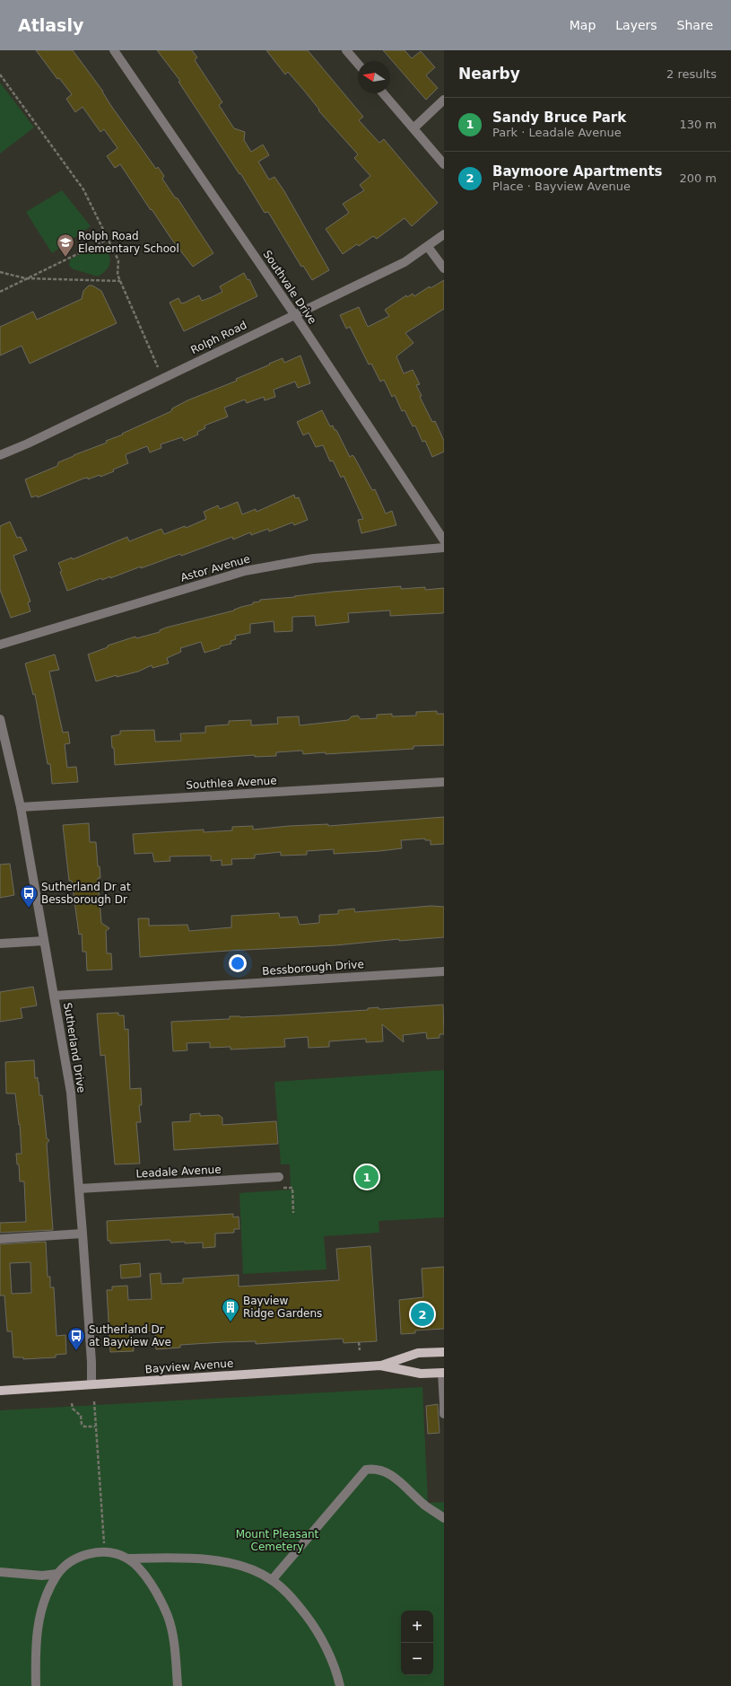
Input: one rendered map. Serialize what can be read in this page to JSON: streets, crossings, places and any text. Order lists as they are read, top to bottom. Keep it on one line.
{"streets":{"main road":["Bayview Avenue"],"street":["Southvale Drive","Rolph Road","Astor Avenue","Southlea Avenue","Bessborough Drive","Sutherland Drive","Leadale Avenue"]},"crossings":[["Southvale Drive","Rolph Road"],["Southlea Avenue","Sutherland Drive"],["Bessborough Drive","Sutherland Drive"],["Sutherland Drive","Leadale Avenue"],["Sutherland Drive","Bayview Avenue"]],"parks":["Mount Pleasant Cemetery"],"places":{"school or university":["Rolph Road Elementary School"],"bus stop":["Sutherland Dr at Bessborough Dr","Sutherland Dr at Bayview Ave"],"building":["Bayview Ridge Gardens"]},"north":"left","page":{"header":"Atlasly","nav":["Map","Layers","Share"],"heading":["Nearby","2 results"],"list":[{"mark":"1","name":"Sandy Bruce Park","note":"Park · Leadale Avenue","value":"130 m"},{"mark":"2","name":"Baymoore Apartments","note":"Place · Bayview Avenue","value":"200 m"}],"pins":["1","2"],"map_buttons":["+","−"]}}
